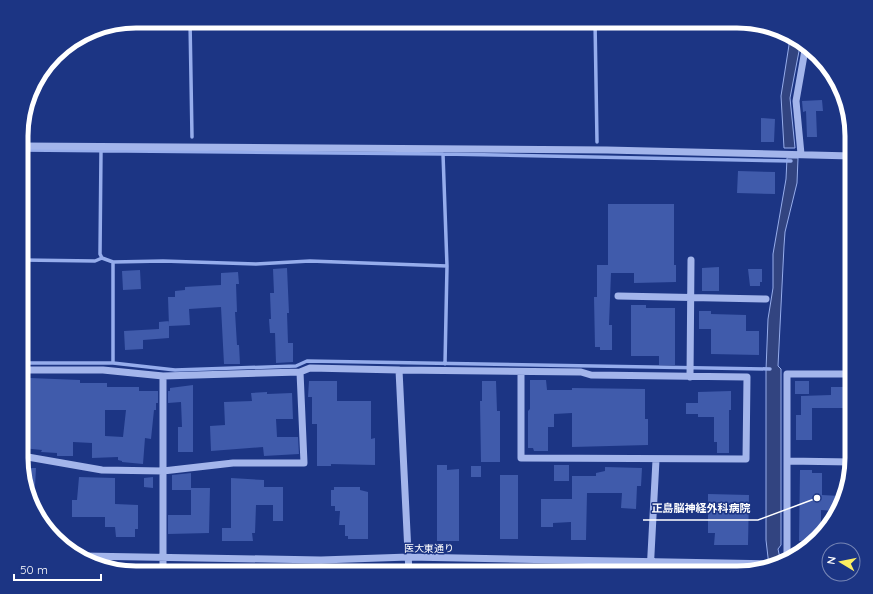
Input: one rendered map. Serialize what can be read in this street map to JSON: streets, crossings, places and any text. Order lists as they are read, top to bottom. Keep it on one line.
{"streets":{"street":["医大東通り"]},"places":["正島脳神経外科病院"],"scale_bar":"50 m","north":"left"}
